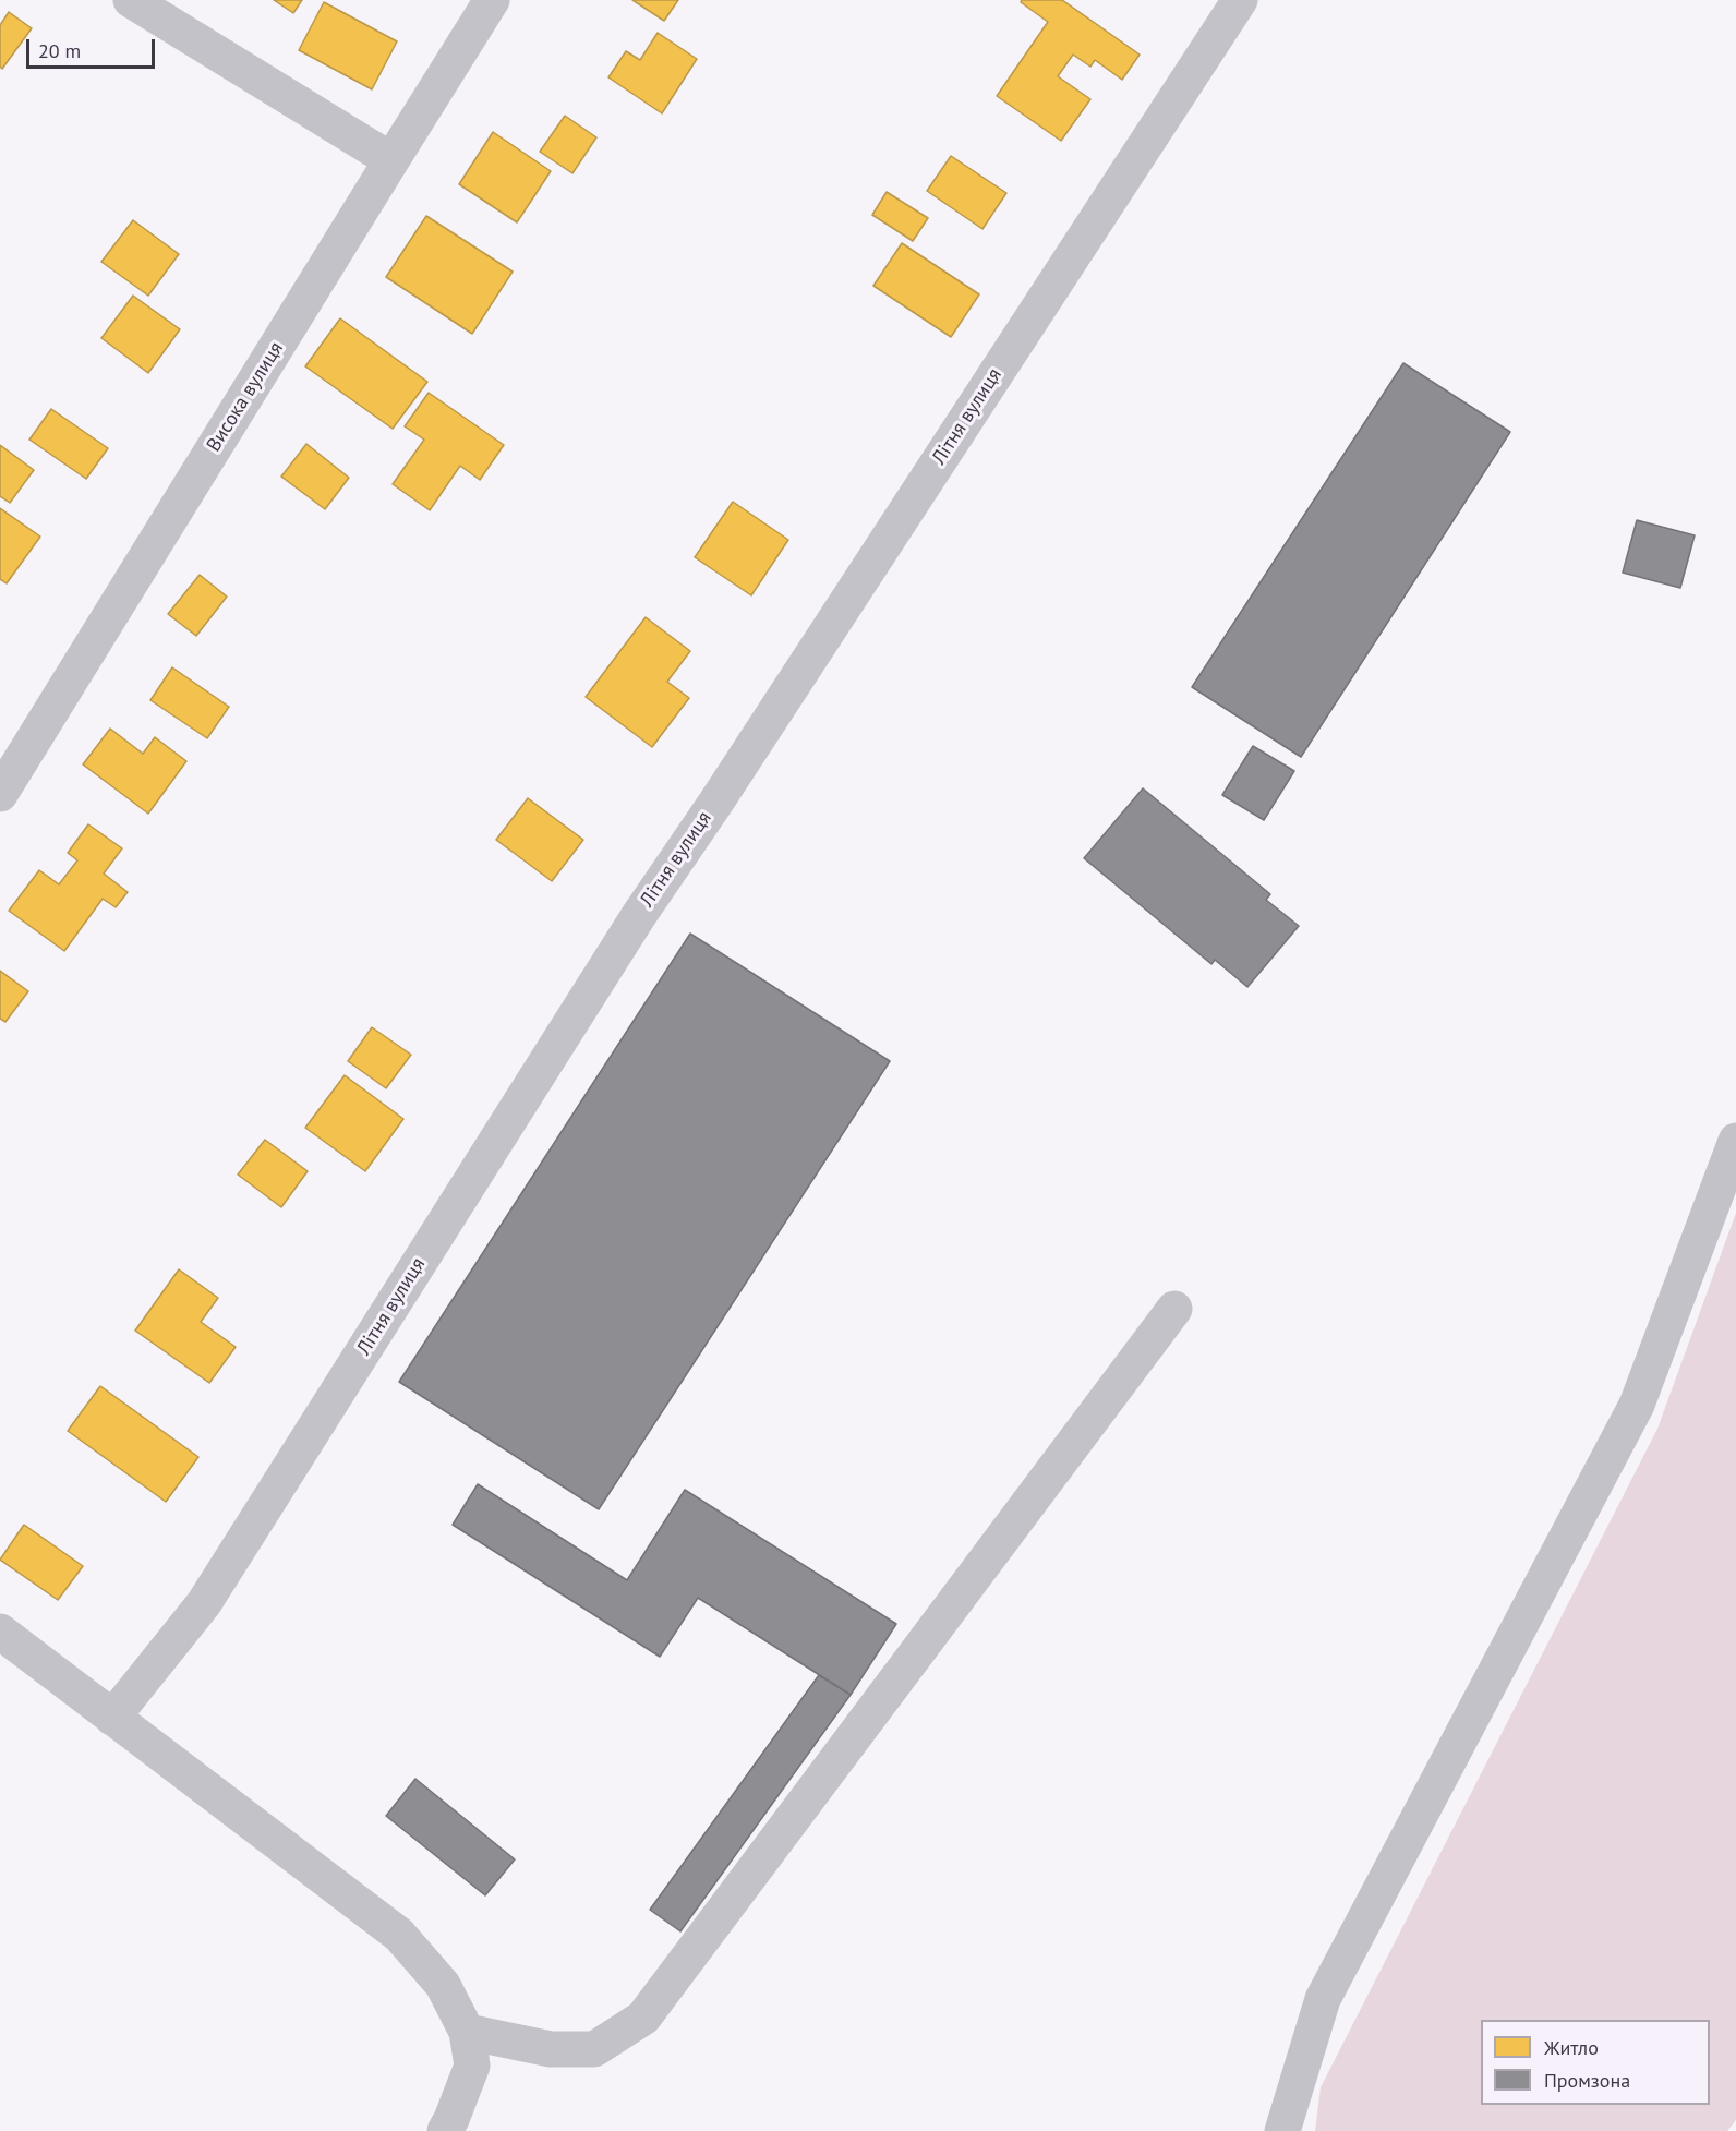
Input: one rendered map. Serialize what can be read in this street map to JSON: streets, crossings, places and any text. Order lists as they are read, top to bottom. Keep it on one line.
{"streets":{"street":["Висока вулиця","Літня вулиця"]},"legend":["Житло","Промзона"],"scale_bar":"20 m"}
